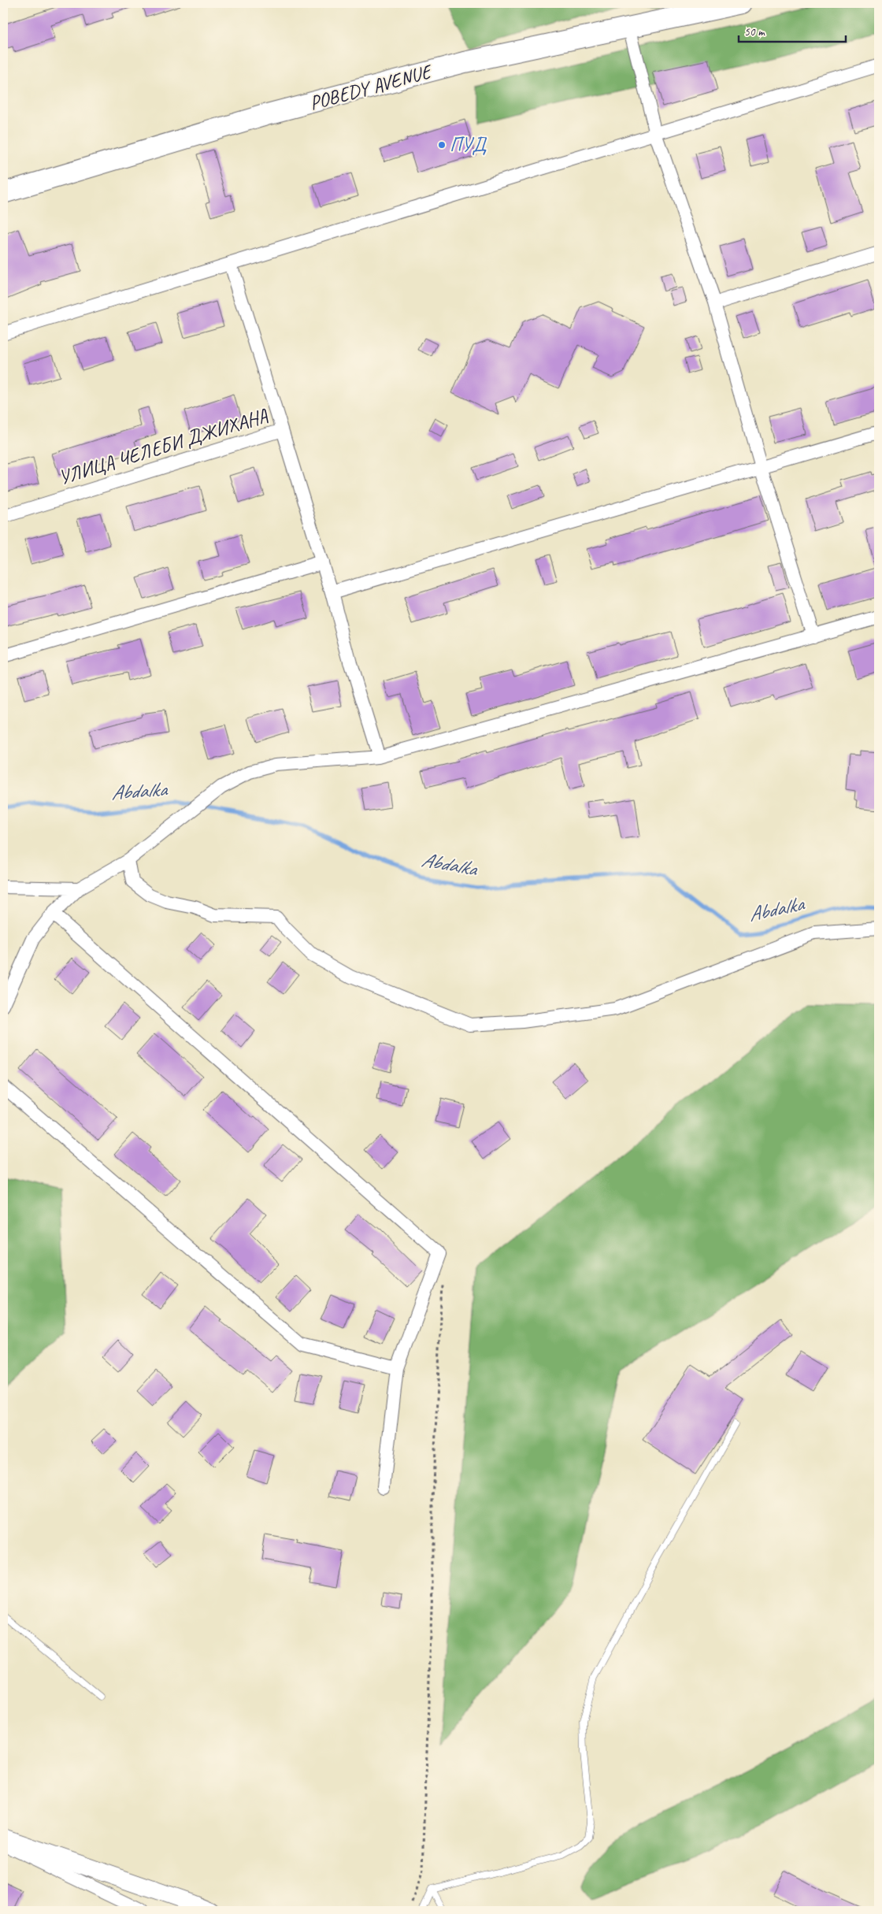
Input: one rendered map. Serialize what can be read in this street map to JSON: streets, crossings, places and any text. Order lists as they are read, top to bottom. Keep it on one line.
{"streets":{"main road":["POBEDY AVENUE"],"street":["УЛИЦА ЧЕЛЕБИ ДЖИХАНА"]},"water":["Abdalka"],"places":["ПУД"],"scale_bar":"50 m"}
